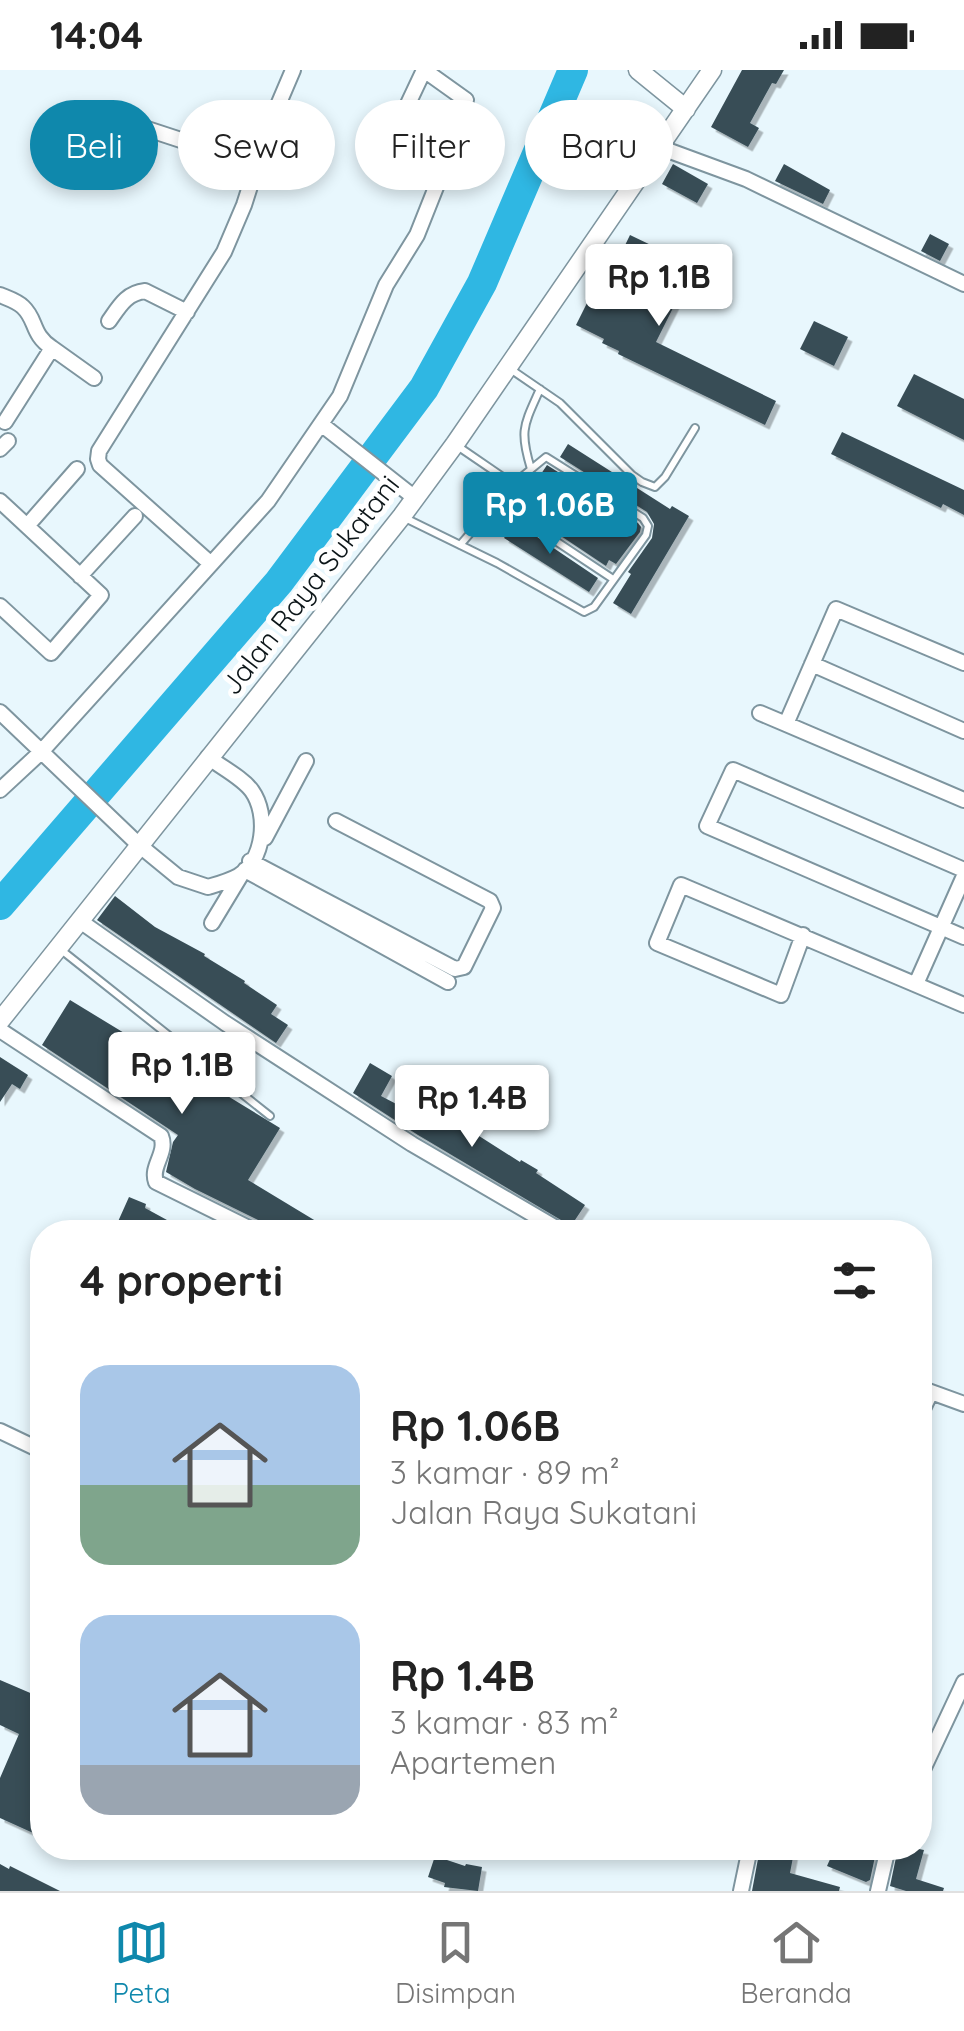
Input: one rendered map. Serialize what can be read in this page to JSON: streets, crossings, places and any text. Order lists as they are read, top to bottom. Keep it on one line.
{"streets":{"main road":["Jalan Raya Sukatani"]},"page":{"status":"14:04","chip":["Beli","Sewa","Filter","Baru"],"price":["Rp 1.1B","Rp 1.06B","Rp 1.1B","Rp 1.4B"],"heading":"4 properti","list":[{"name":"Rp 1.06B","note":"3 kamar · 89 m² · Jalan Raya Sukatani"},{"name":"Rp 1.4B","note":"3 kamar · 83 m² · Apartemen"}],"tabs":["Peta","Disimpan","Beranda"]}}
